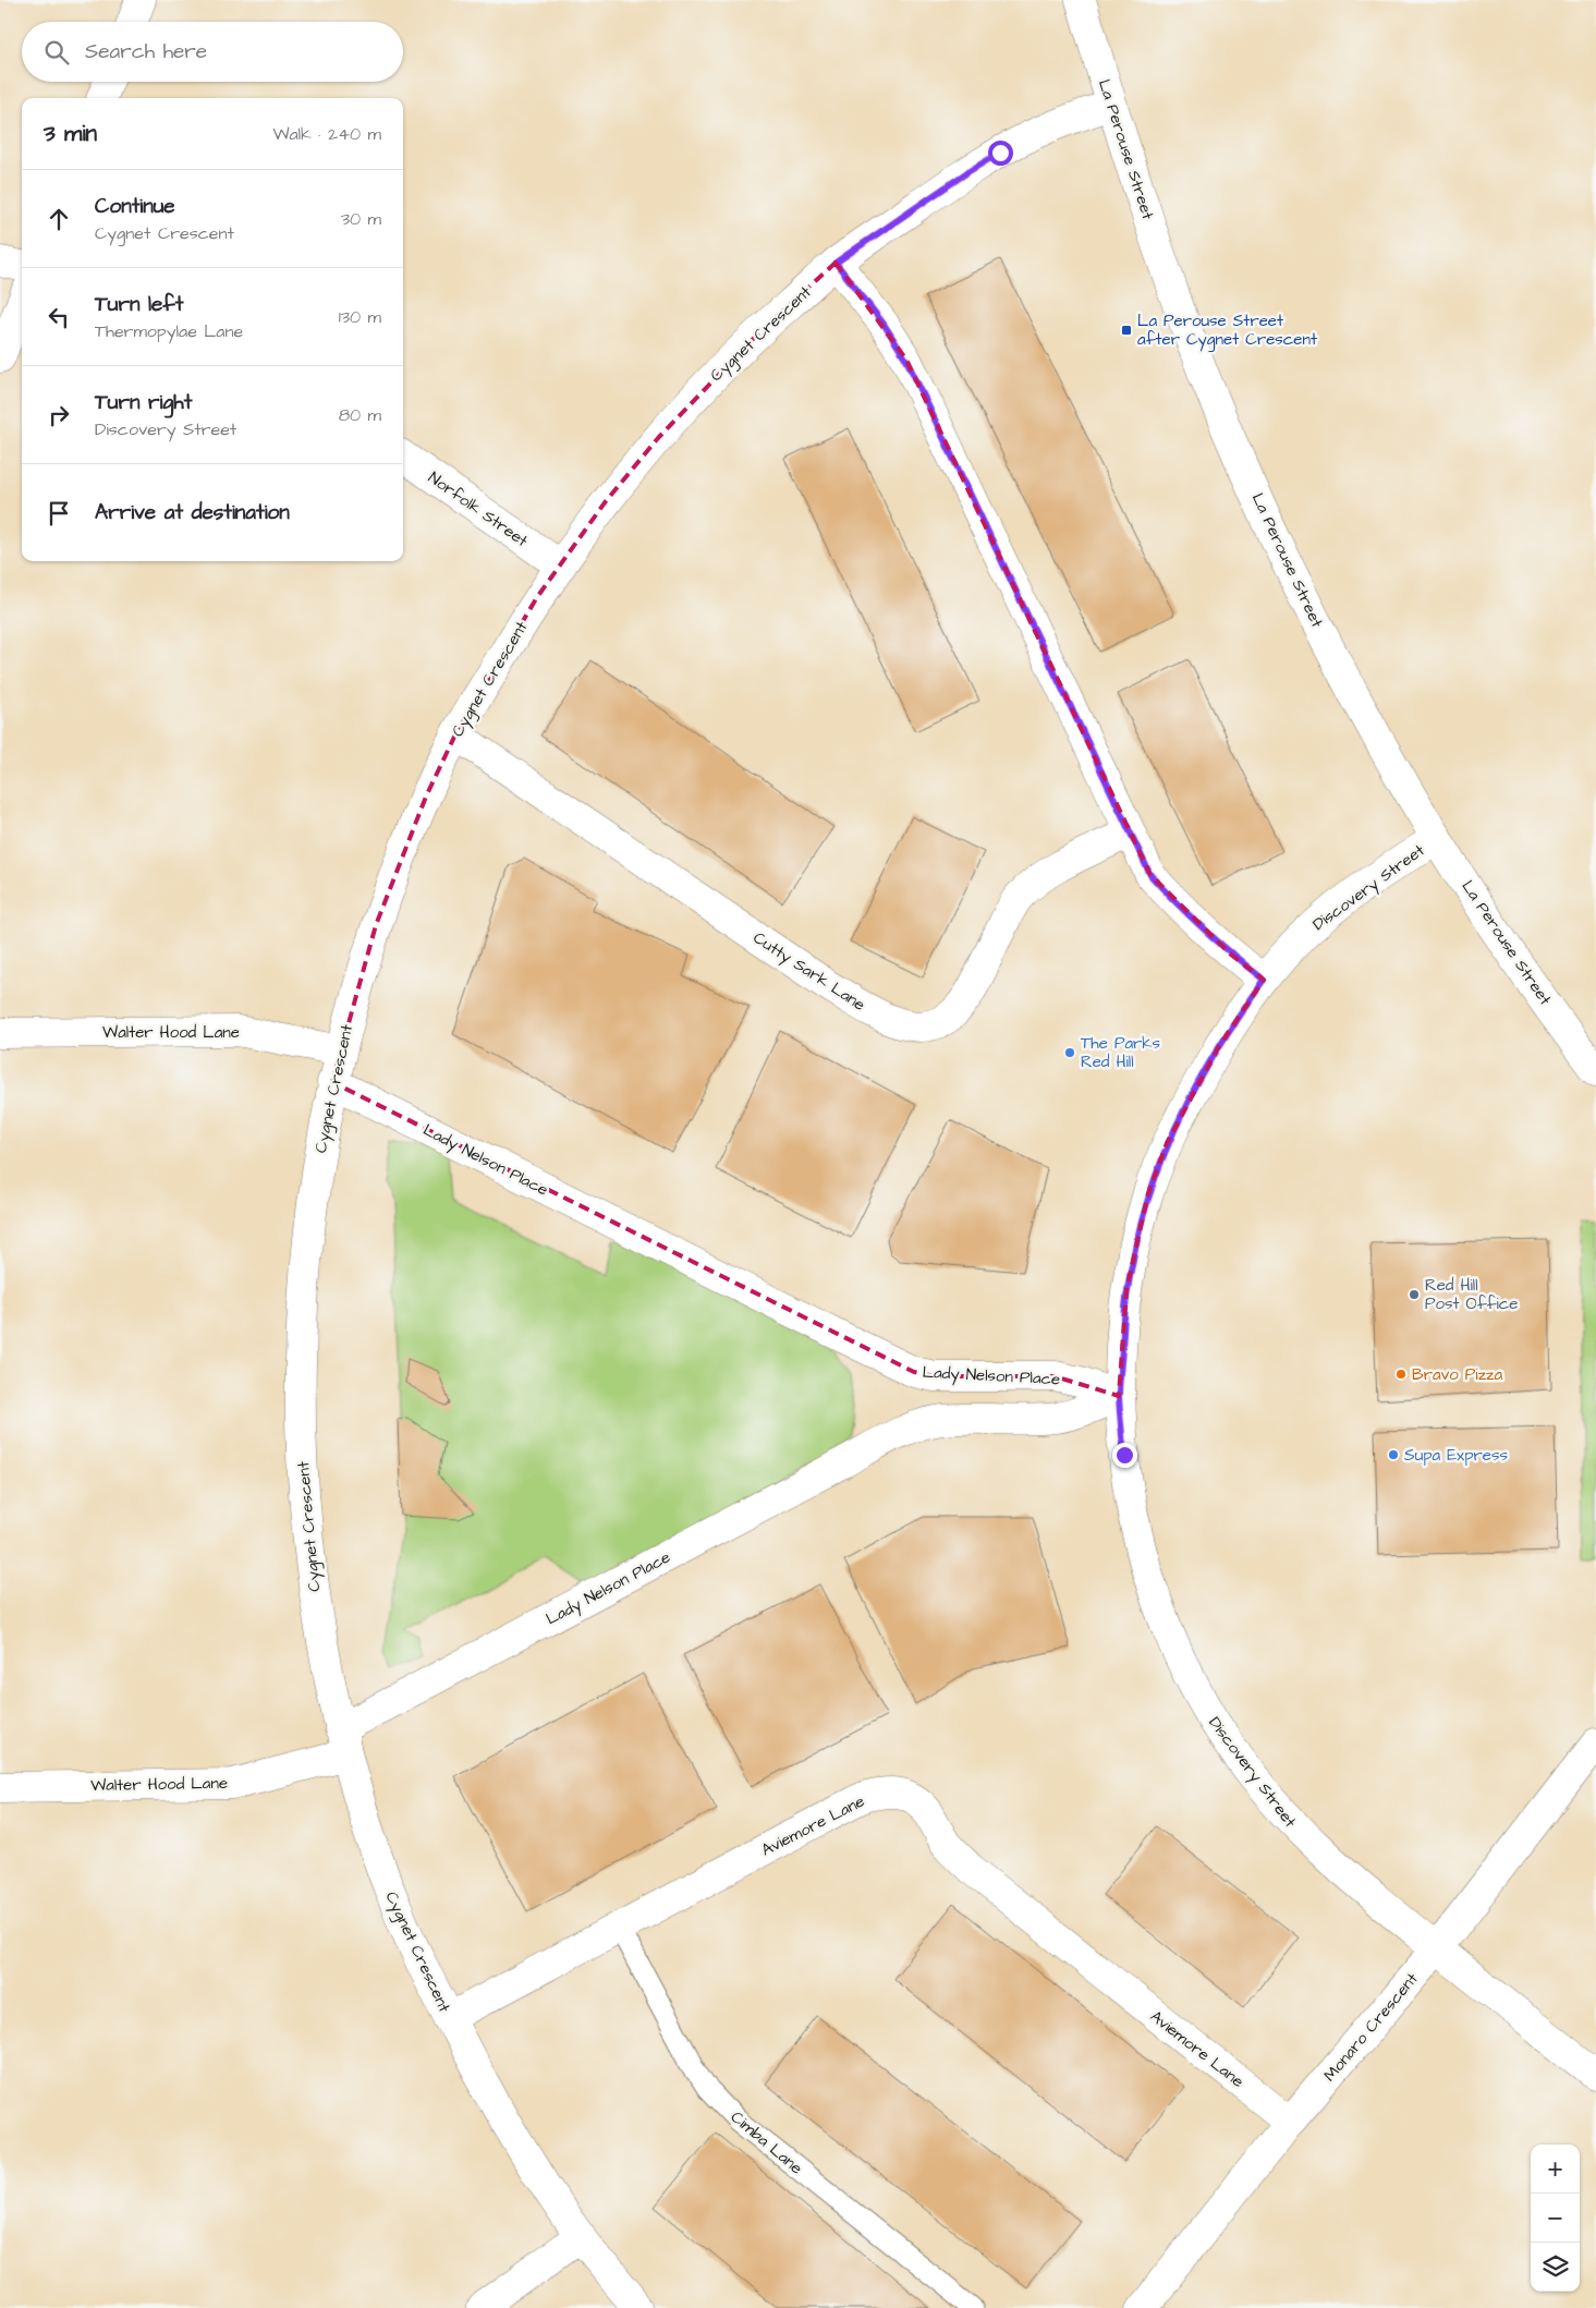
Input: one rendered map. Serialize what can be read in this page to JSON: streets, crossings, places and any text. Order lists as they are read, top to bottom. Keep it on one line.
{"streets":{"street":["La Perouse Street","Cygnet Crescent","Norfolk Street","Discovery Street","Cutty Sark Lane","Walter Hood Lane","Lady Nelson Place","Aviemore Lane","Monaro Crescent"],"lane":["Cimba Lane"]},"crossings":[["La Perouse Street","Cygnet Crescent"],["La Perouse Street","Discovery Street"],["Cygnet Crescent","Norfolk Street"],["Cygnet Crescent","Cutty Sark Lane"],["Cygnet Crescent","Walter Hood Lane"],["Cygnet Crescent","Lady Nelson Place"],["Cygnet Crescent","Aviemore Lane"],["Discovery Street","Lady Nelson Place"],["Discovery Street","Monaro Crescent"],["Walter Hood Lane","Lady Nelson Place"],["Aviemore Lane","Monaro Crescent"],["Aviemore Lane","Cimba Lane"]],"places":{"transit":["La Perouse Street after Cygnet Crescent"],"other":["The Parks Red Hill","Red Hill Post Office","Bravo Pizza","Supa Express"]},"page":{"search":"Search here","heading":["3 min","Walk · 240 m"],"list":[["Continue","Cygnet Crescent","30 m"],["Turn left","Thermopylae Lane","130 m"],["Turn right","Discovery Street","80 m"],"Arrive at destination"],"map_buttons":["+","−"]}}
